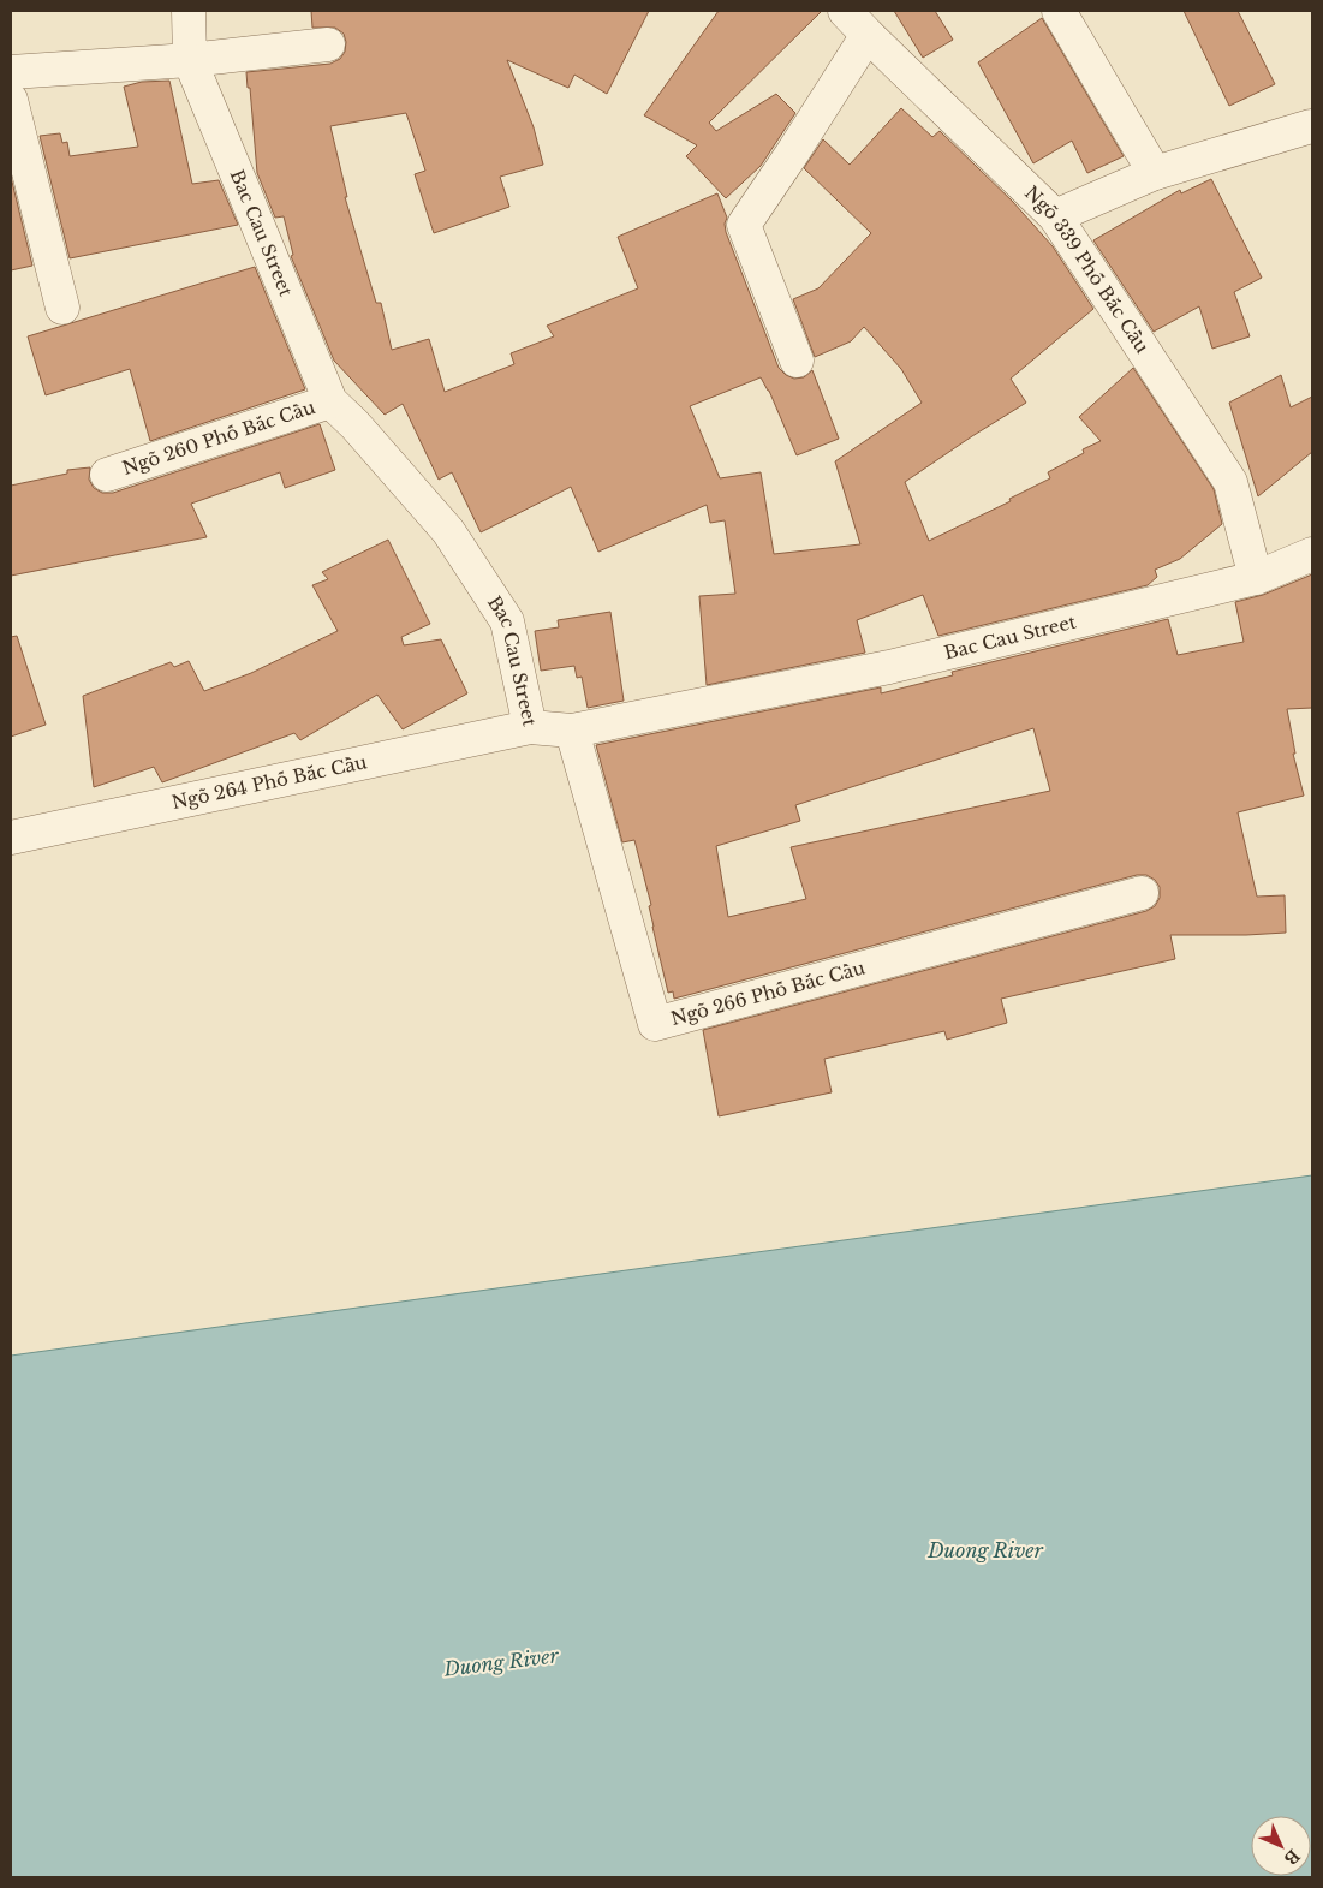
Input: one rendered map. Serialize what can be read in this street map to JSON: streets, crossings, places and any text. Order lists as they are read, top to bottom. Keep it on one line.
{"streets":{"street":["Bac Cau Street","Ngõ 339 Phố Bắc Cầu","Ngõ 260 Phố Bắc Cầu","Ngõ 264 Phố Bắc Cầu","Ngõ 266 Phố Bắc Cầu"]},"crossings":[["Bac Cau Street","Ngõ 339 Phố Bắc Cầu"],["Bac Cau Street","Ngõ 260 Phố Bắc Cầu"],["Bac Cau Street","Ngõ 264 Phố Bắc Cầu"],["Bac Cau Street","Ngõ 266 Phố Bắc Cầu"]],"water":["Duong River"],"north":"bottom right"}
